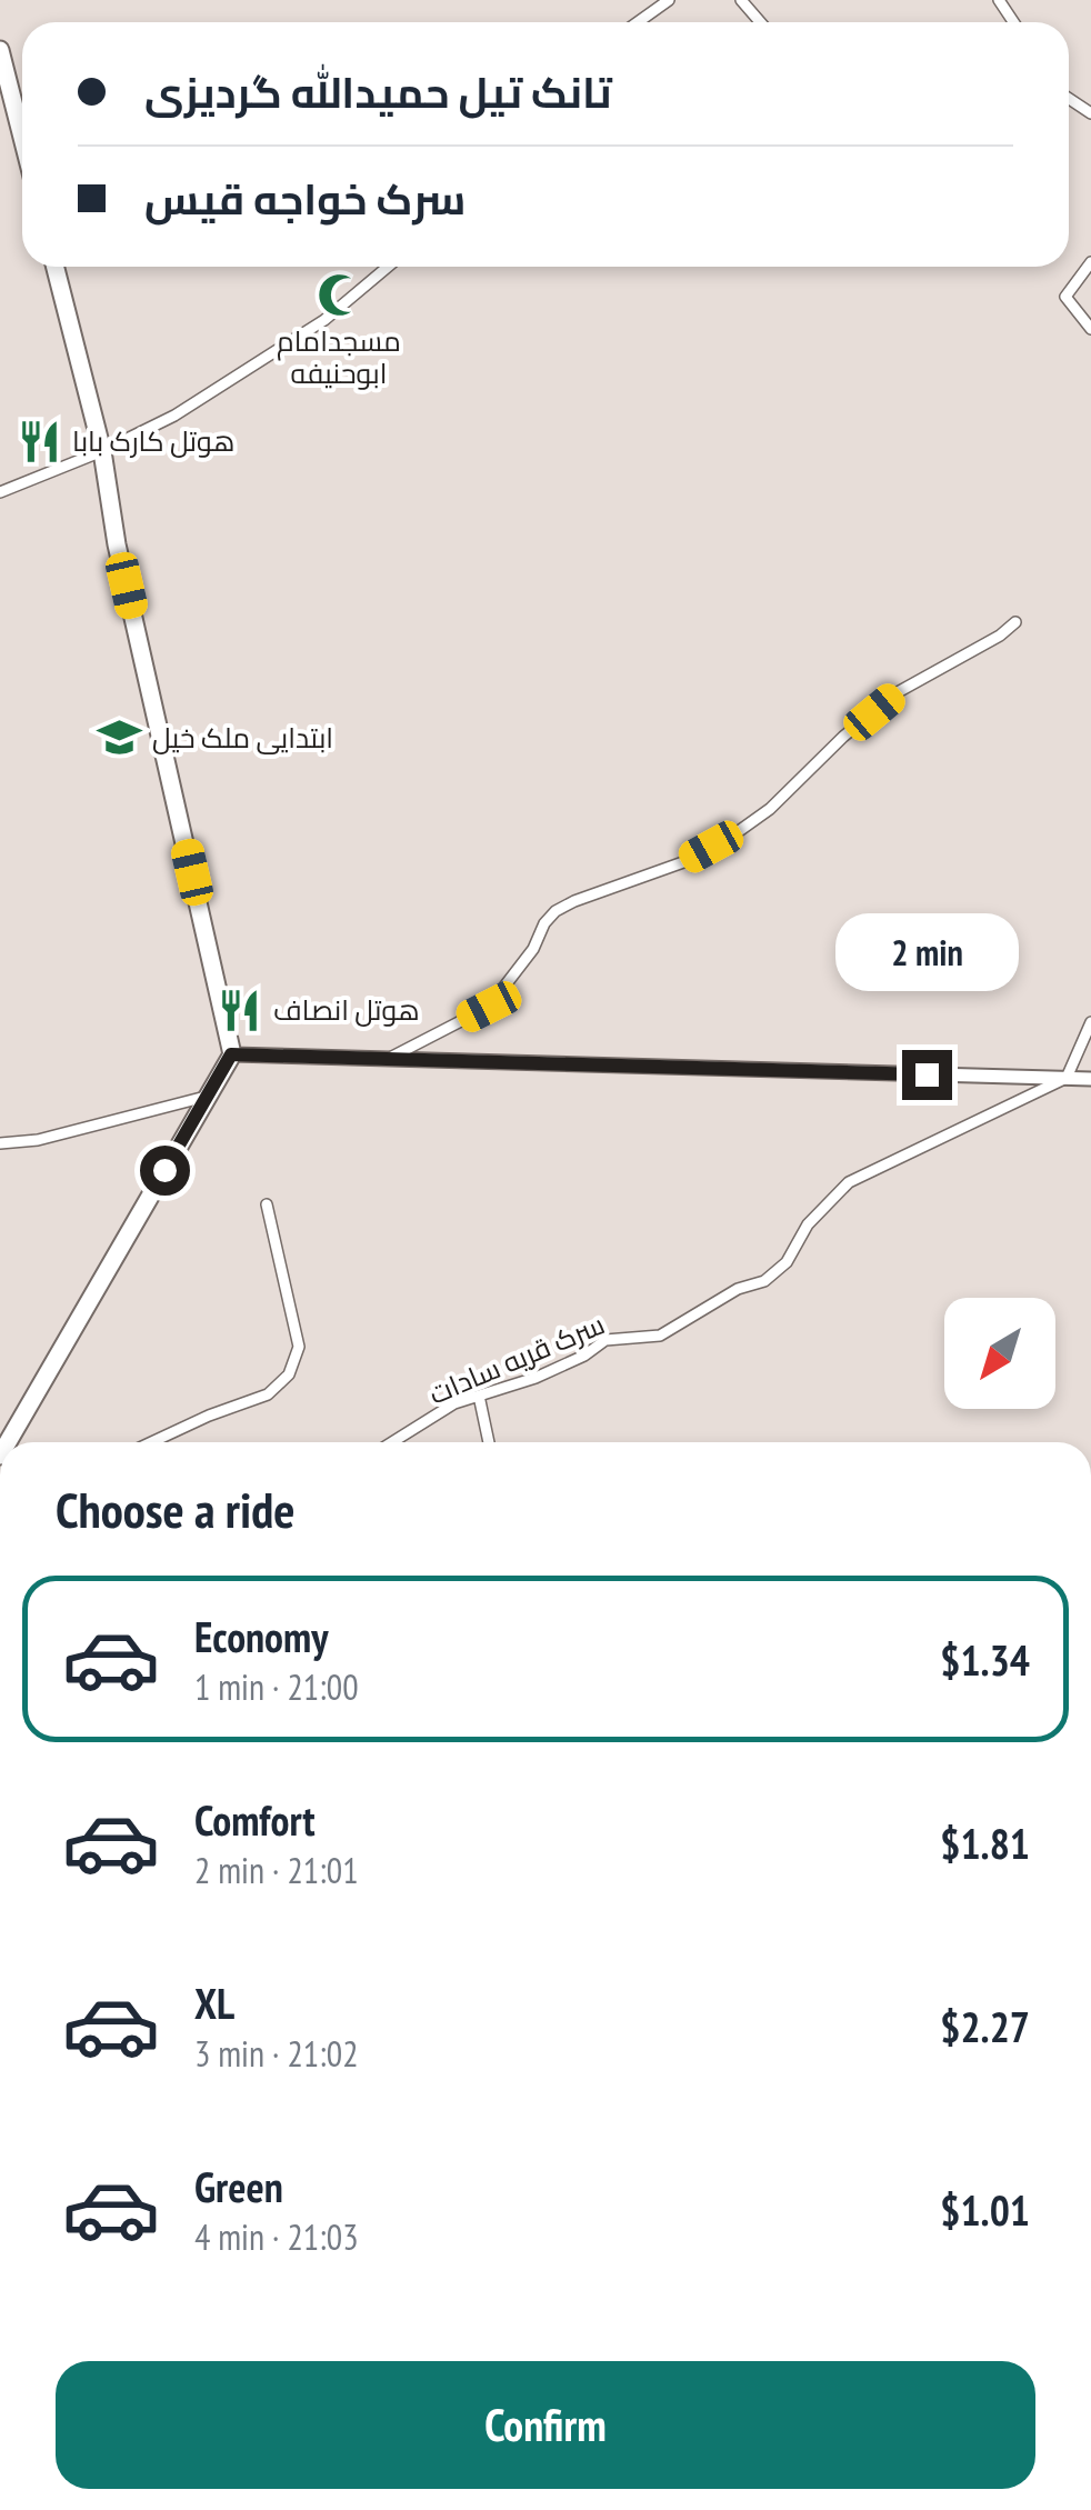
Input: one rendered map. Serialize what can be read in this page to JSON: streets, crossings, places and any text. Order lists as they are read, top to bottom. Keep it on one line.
{"streets":{"street":["سرک قریه سادات"]},"places":{"mosque":["مسجدامام ابوحنیفه"],"restaurant":["هوتل کارک بابا","هوتل انصاف"],"school or university":["ابتدایی ملک خیل"]},"north":"bottom left","page":{"banner":["تانک تیل حمیدالله گردیزی","سرک خواجه قیس"],"bubble":"2 min","heading":"Choose a ride","list":[{"name":"Economy","note":"1 min · 21:00","value":"$1.34"},{"name":"Comfort","note":"2 min · 21:01","value":"$1.81"},{"name":"XL","note":"3 min · 21:02","value":"$2.27"},{"name":"Green","note":"4 min · 21:03","value":"$1.01"}],"buttons":"Confirm"}}
